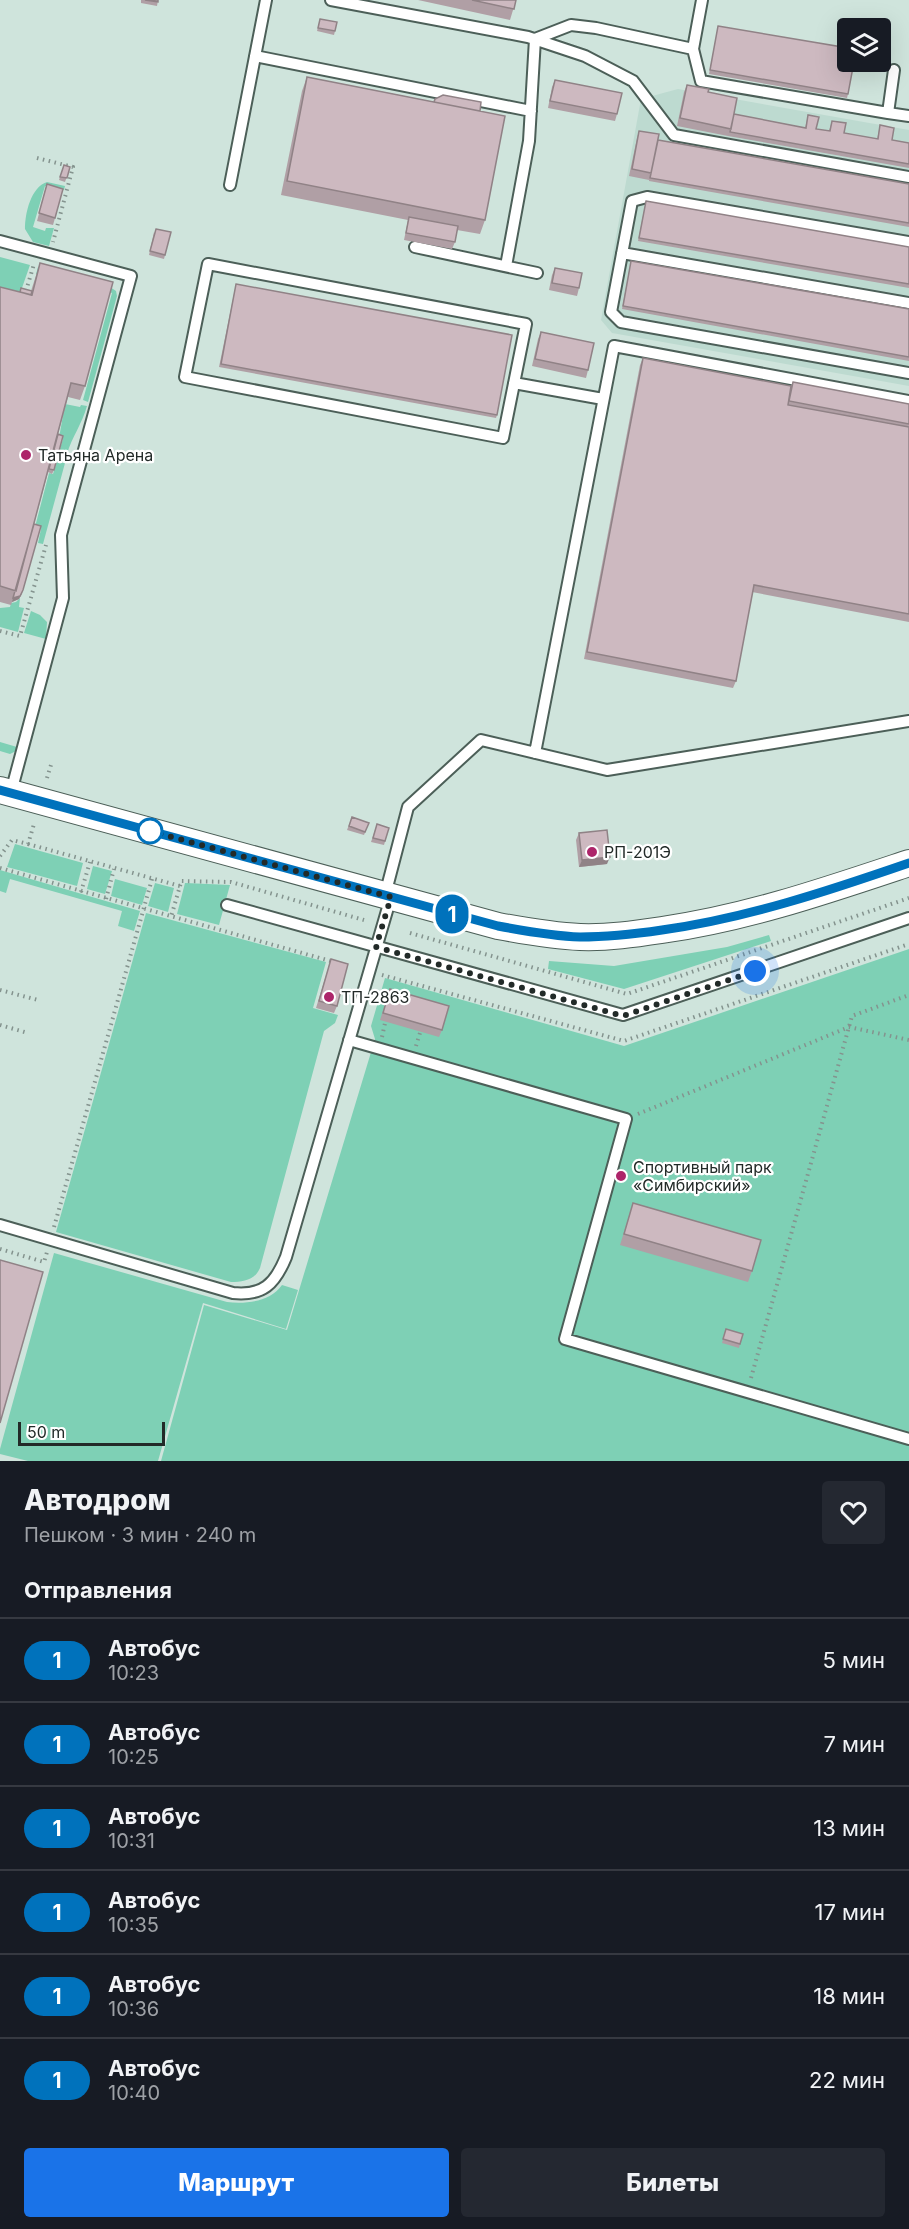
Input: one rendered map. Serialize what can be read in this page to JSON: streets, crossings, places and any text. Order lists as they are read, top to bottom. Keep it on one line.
{"places":["Татьяна Арена","РП-201Э","ТП-2863","Спортивный парк «Симбирский»"],"lines":["bus line 1"],"scale_bar":"50 m","page":{"on_map":"1","scale":"50 m","heading":[["Автодром","Пешком · 3 мин · 240 m"],"Отправления"],"list":[{"mark":"1","name":"Автобус","note":"10:23","value":"5 мин"},{"mark":"1","name":"Автобус","note":"10:25","value":"7 мин"},{"mark":"1","name":"Автобус","note":"10:31","value":"13 мин"},{"mark":"1","name":"Автобус","note":"10:35","value":"17 мин"},{"mark":"1","name":"Автобус","note":"10:36","value":"18 мин"},{"mark":"1","name":"Автобус","note":"10:40","value":"22 мин"}],"buttons":["Маршрут","Билеты"]}}
